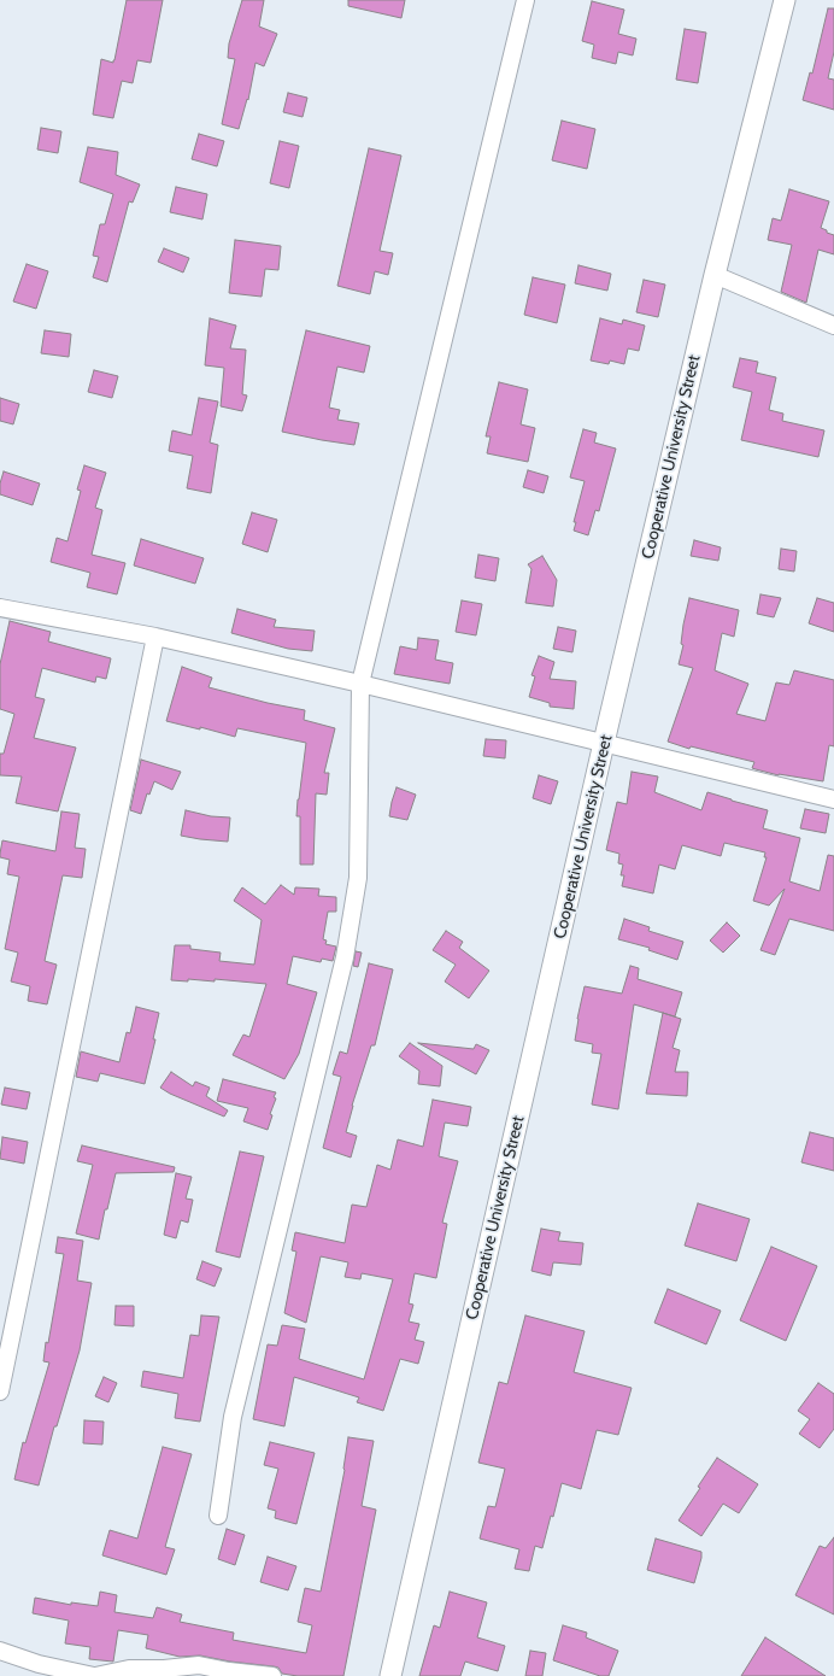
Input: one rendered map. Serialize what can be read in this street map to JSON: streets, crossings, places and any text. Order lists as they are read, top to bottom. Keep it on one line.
{"streets":{"street":["Cooperative University Street"]}}
